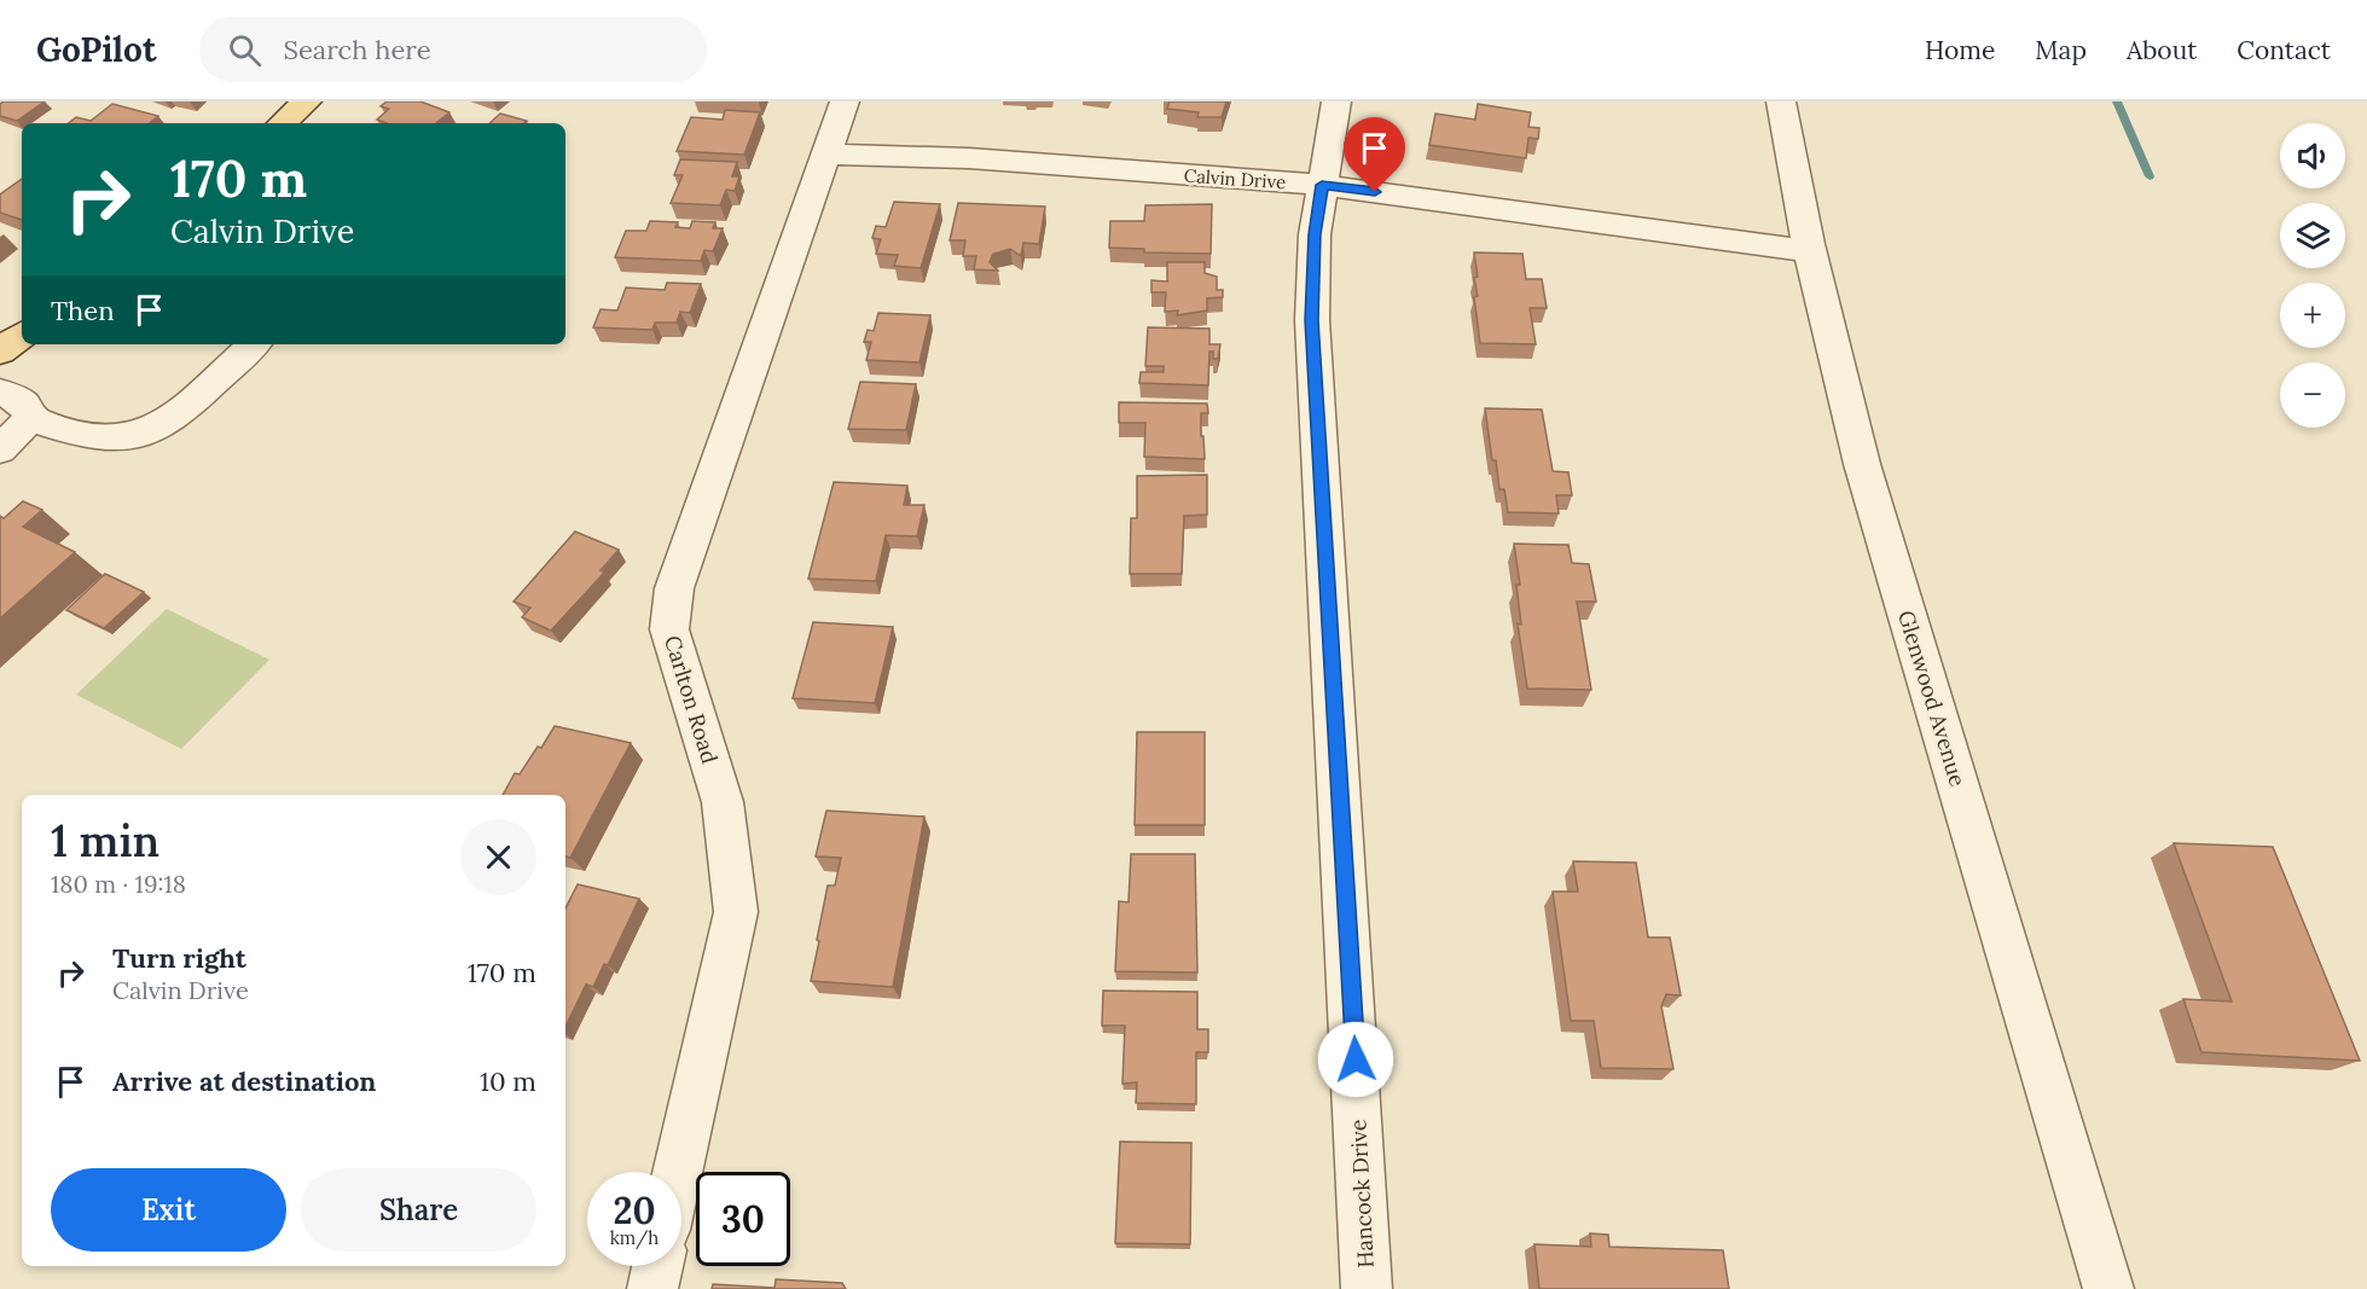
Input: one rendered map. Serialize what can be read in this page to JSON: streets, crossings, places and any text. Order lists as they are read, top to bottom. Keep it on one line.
{"streets":{"street":["Calvin Drive","Glenwood Avenue","Carlton Road","Hancock Drive"]},"crossings":[["Calvin Drive","Glenwood Avenue"],["Calvin Drive","Carlton Road"],["Calvin Drive","Hancock Drive"]],"page":{"header":"GoPilot","search":"Search here","nav":["Home","Map","About","Contact"],"map_buttons":["+","−"],"turn":["170 m","Calvin Drive"],"then":"Then","heading":["1 min","180 m · 19:18"],"list":[{"name":"Turn right","note":"Calvin Drive","value":"170 m"},{"name":"Arrive at destination","value":"10 m"}],"buttons":["Exit","Share"],"speed":"20 km/h","limit":"30"}}
